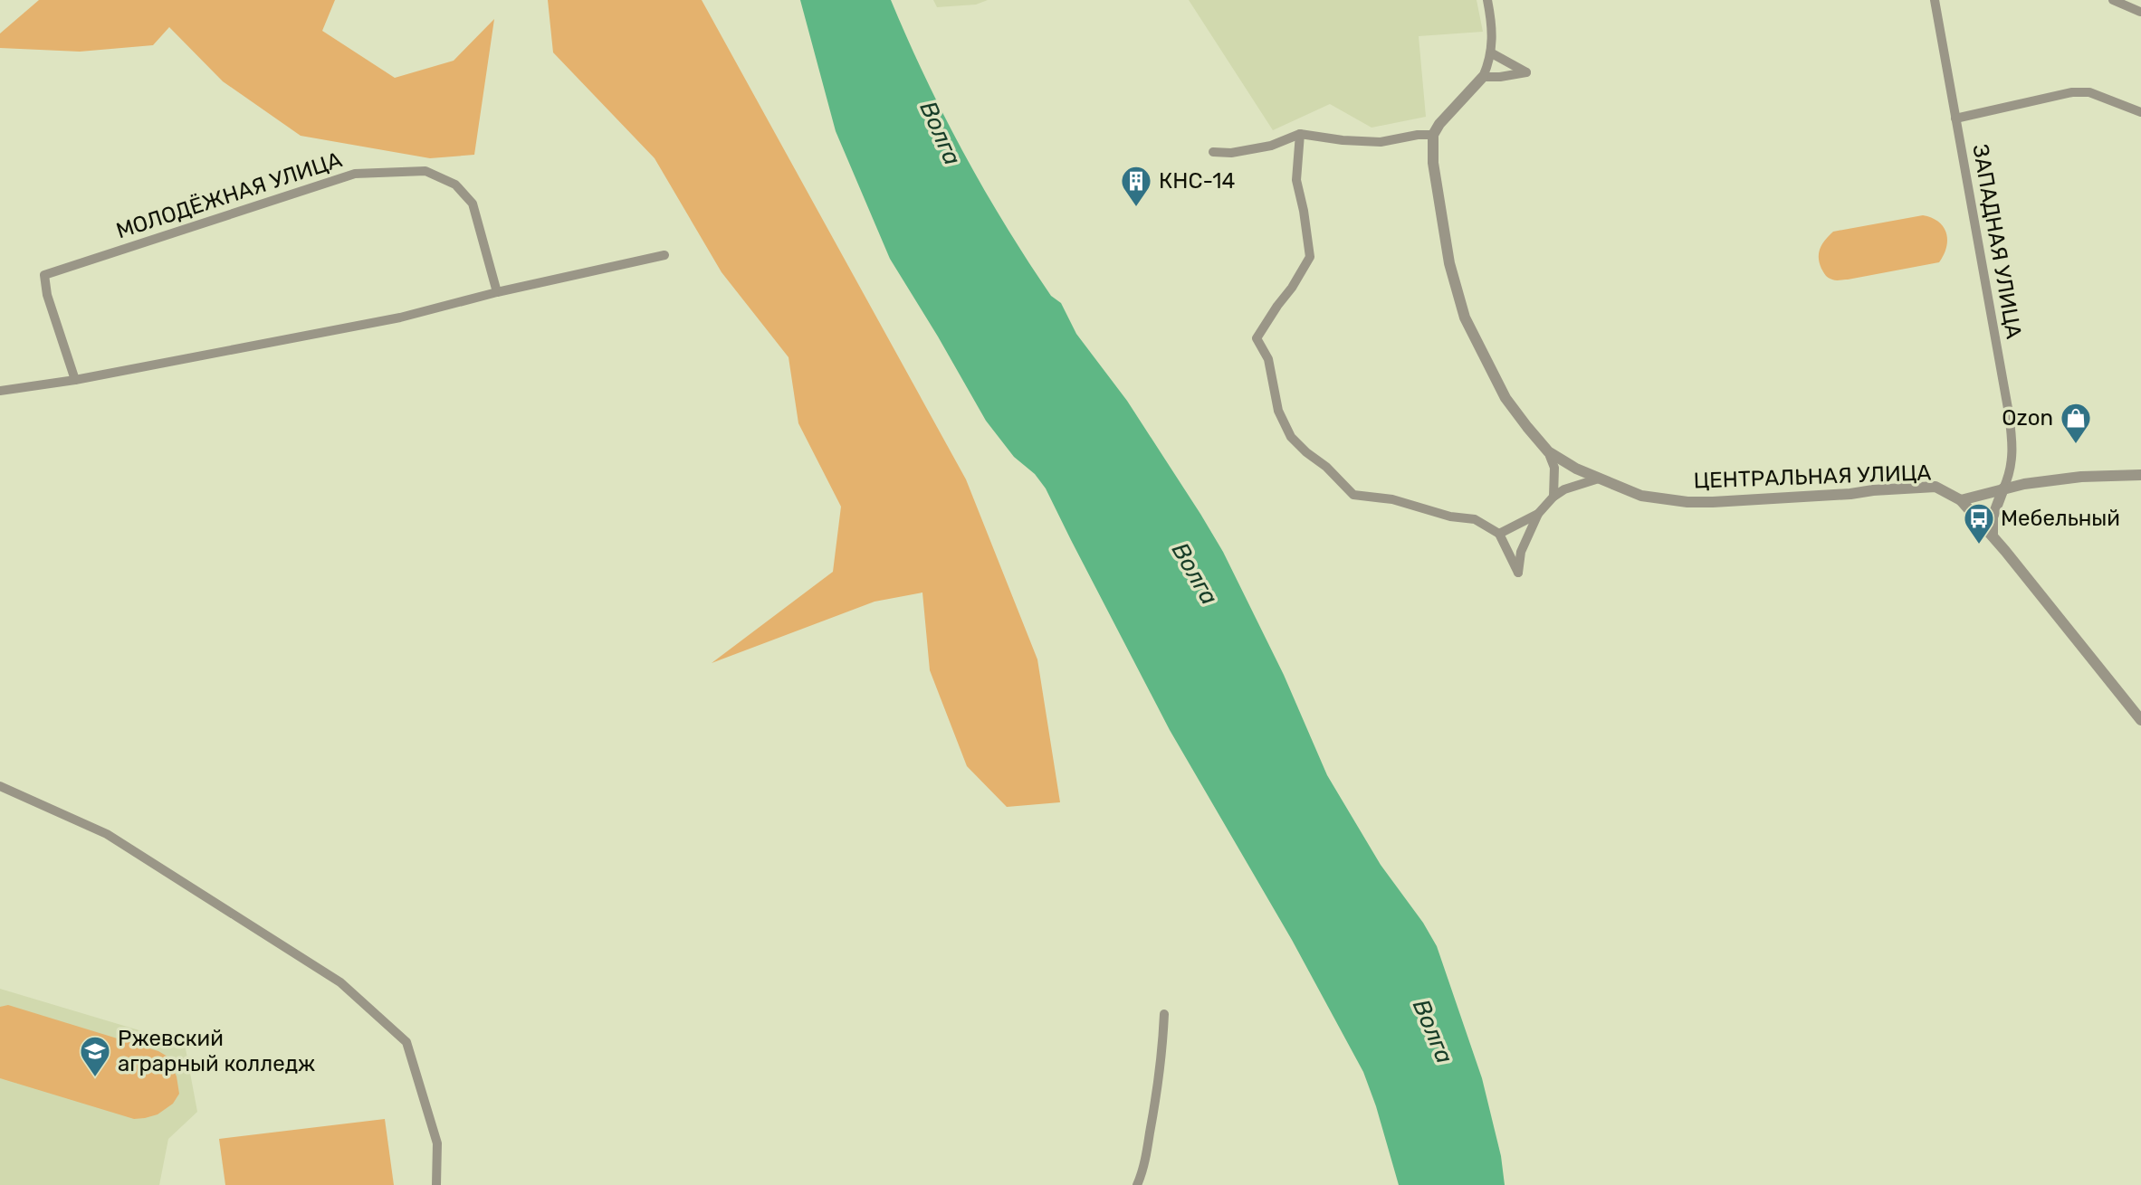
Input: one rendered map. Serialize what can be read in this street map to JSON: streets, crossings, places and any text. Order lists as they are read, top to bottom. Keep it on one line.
{"streets":{"street":["МОЛОДЁЖНАЯ УЛИЦА","ЗАПАДНАЯ УЛИЦА","ЦЕНТРАЛЬНАЯ УЛИЦА"]},"water":["Волга"],"places":{"building":["КНС-14"],"shop":["Ozon"],"bus stop":["Мебельный"],"school or university":["Ржевский аграрный колледж"]}}
